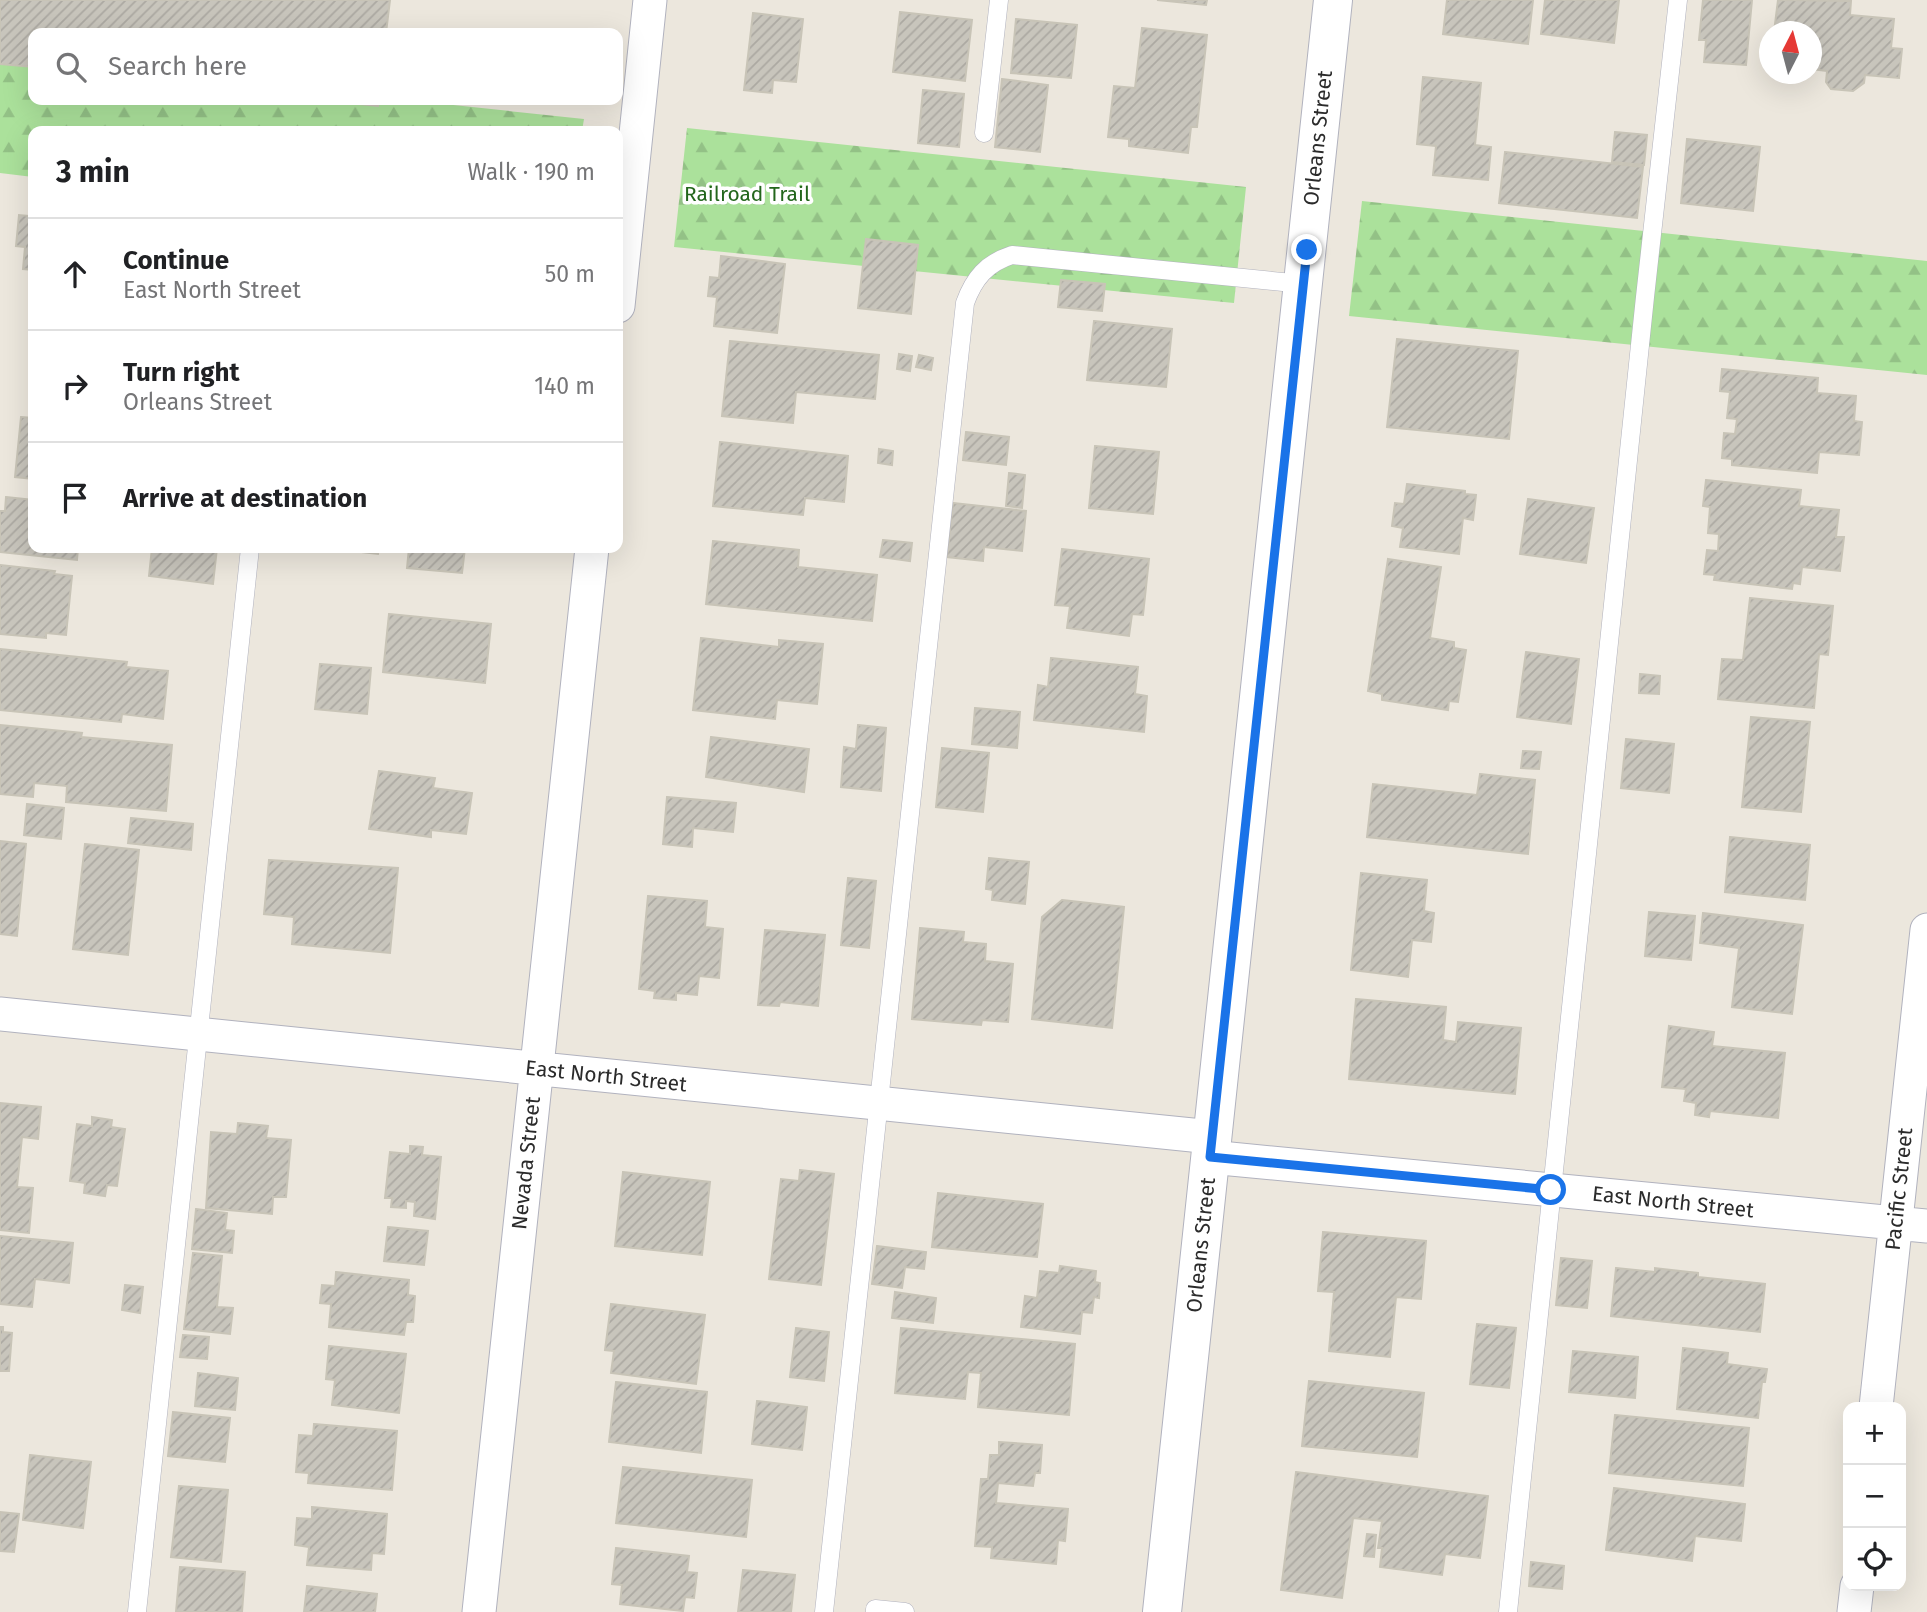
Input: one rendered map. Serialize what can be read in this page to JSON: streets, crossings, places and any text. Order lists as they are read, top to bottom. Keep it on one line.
{"streets":{"main road":["Orleans Street"],"street":["East North Street","Nevada Street","Pacific Street"]},"crossings":[["Orleans Street","East North Street"],["East North Street","Nevada Street"],["East North Street","Pacific Street"]],"parks":["Railroad Trail"],"north":"top","page":{"search":"Search here","heading":["3 min","Walk · 190 m"],"list":[["Continue","East North Street","50 m"],["Turn right","Orleans Street","140 m"],"Arrive at destination"],"map_buttons":["+","−"]}}
